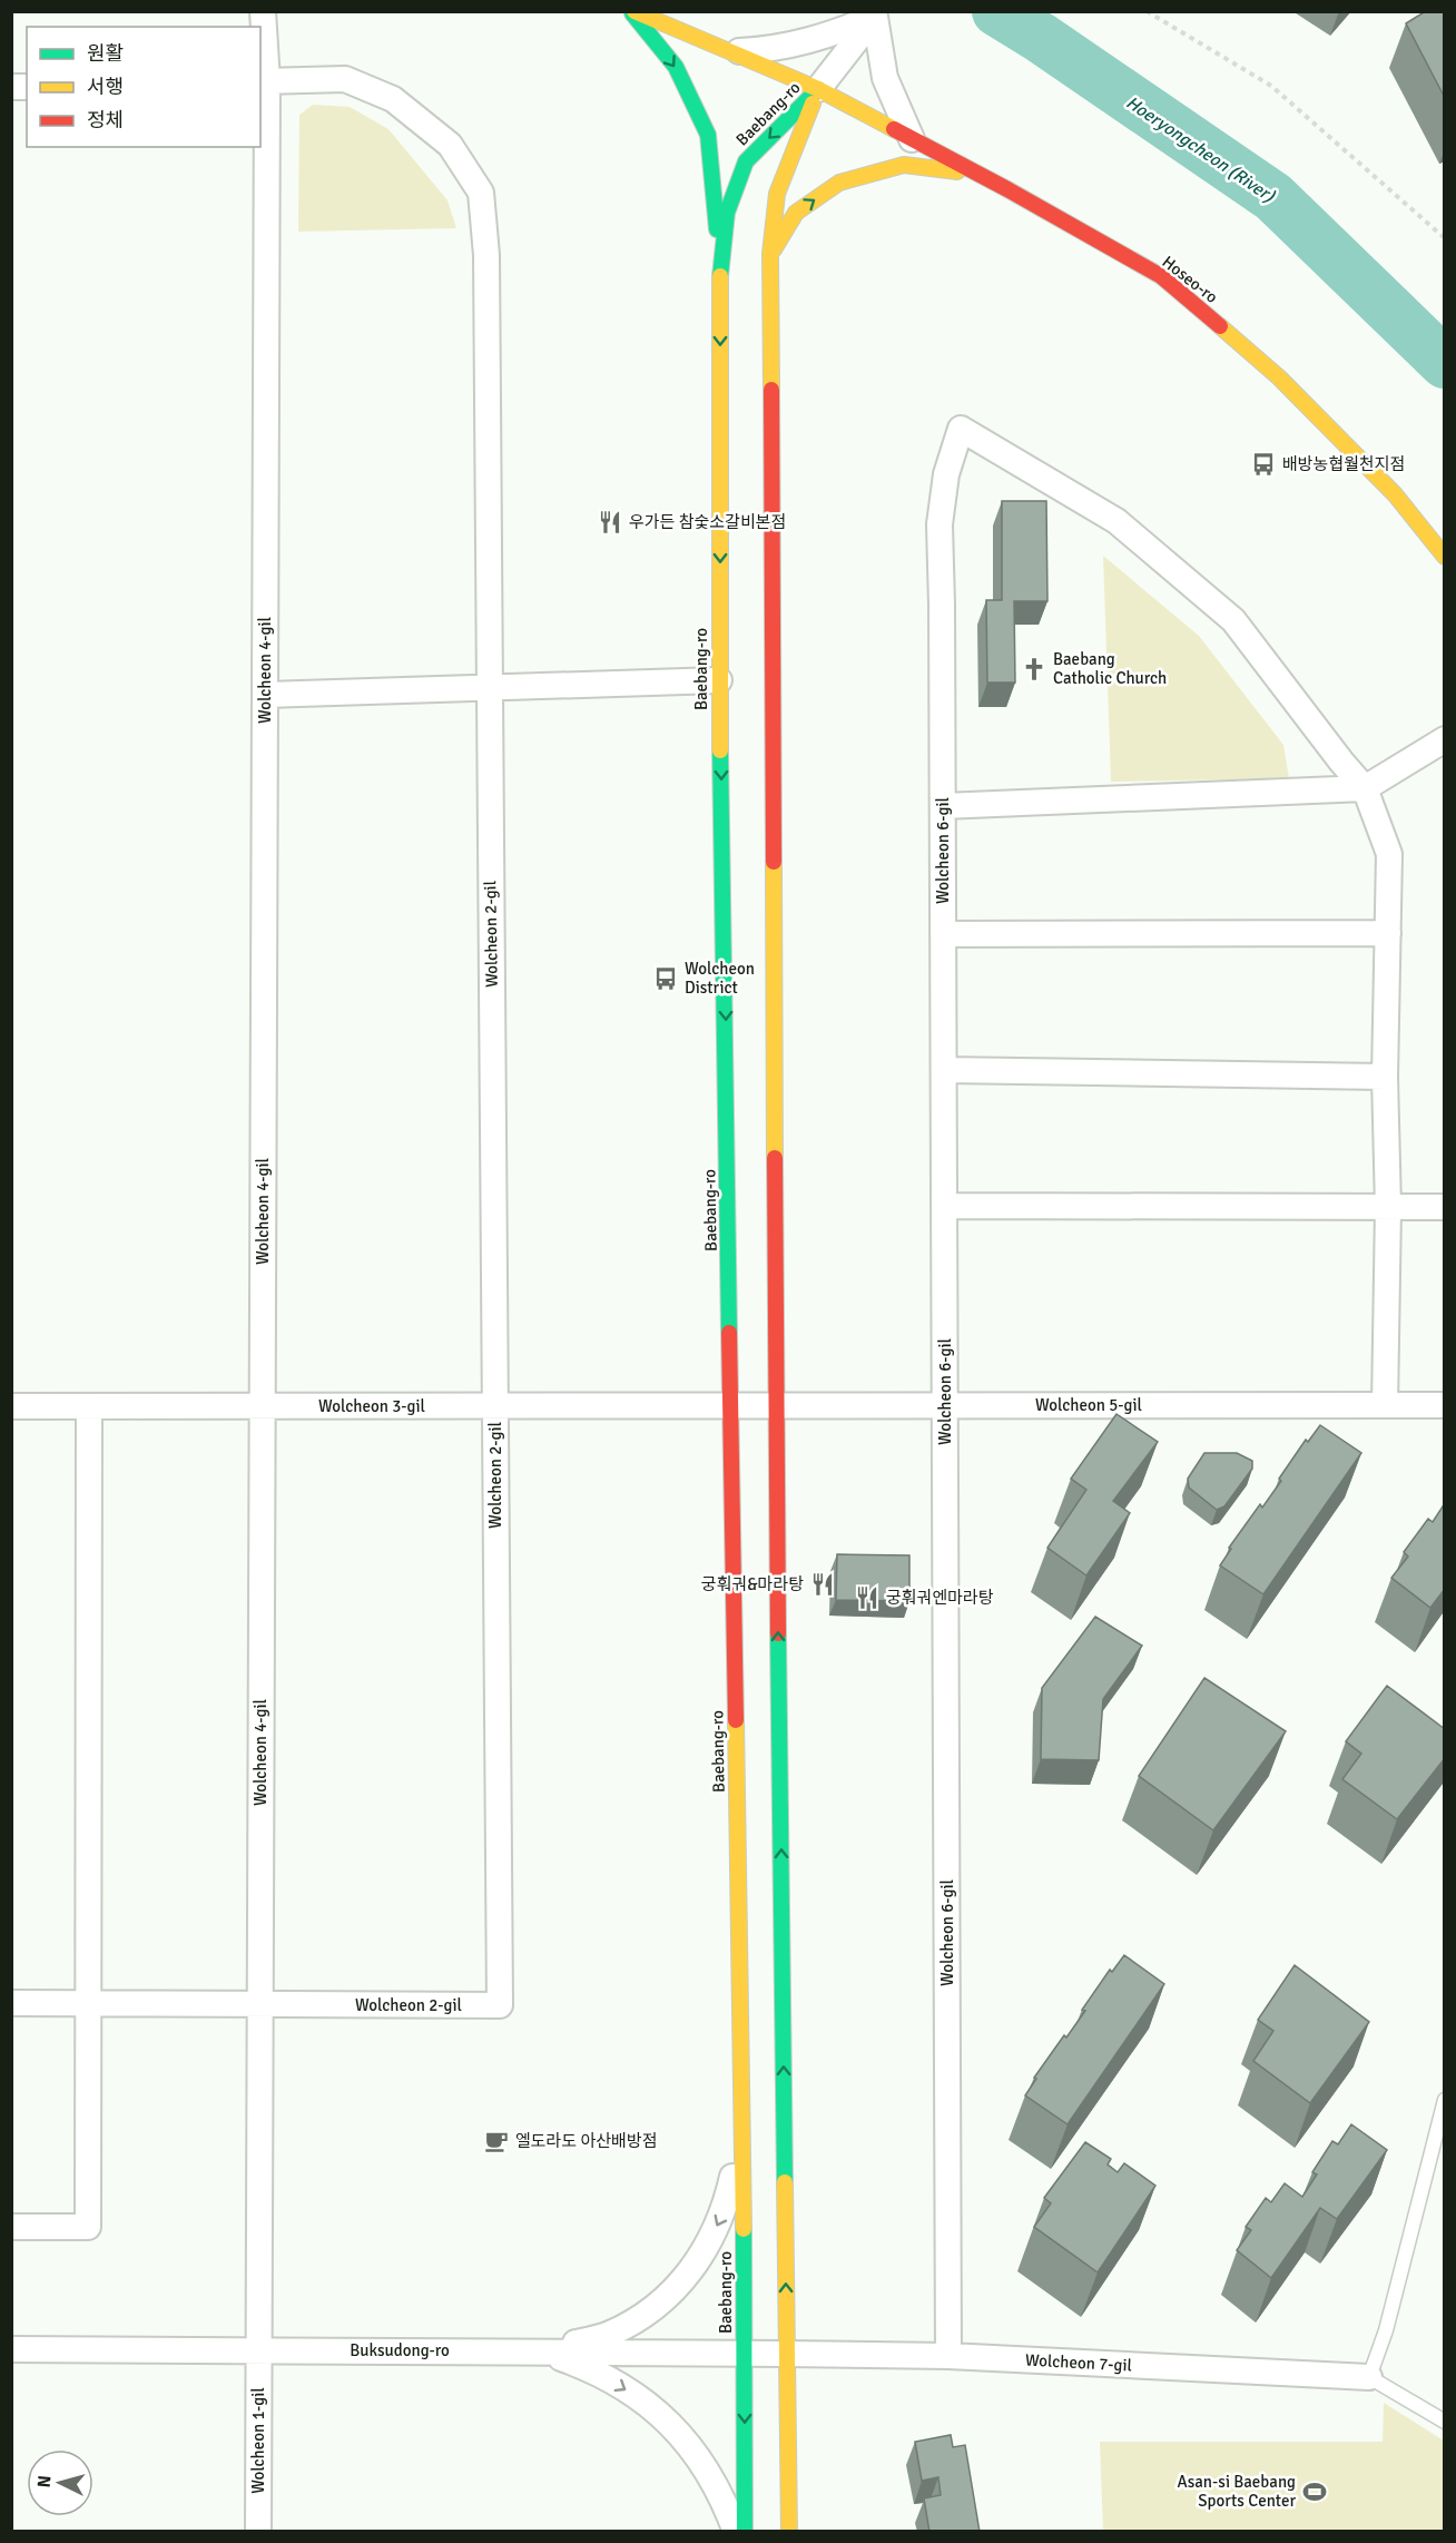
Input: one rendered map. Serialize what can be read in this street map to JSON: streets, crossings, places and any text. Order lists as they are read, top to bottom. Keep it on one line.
{"streets":{"street":["Baebang-ro","Hoseo-ro","Wolcheon 4-gil","Wolcheon 6-gil","Wolcheon 2-gil","Wolcheon 5-gil","Wolcheon 3-gil","Buksudong-ro","Wolcheon 7-gil","Wolcheon 1-gil"]},"crossings":[["Baebang-ro","Hoseo-ro"],["Baebang-ro","Wolcheon 5-gil"],["Baebang-ro","Wolcheon 3-gil"],["Baebang-ro","Buksudong-ro"],["Baebang-ro","Wolcheon 7-gil"],["Wolcheon 4-gil","Wolcheon 2-gil"],["Wolcheon 4-gil","Wolcheon 3-gil"],["Wolcheon 4-gil","Buksudong-ro"],["Wolcheon 4-gil","Wolcheon 1-gil"],["Wolcheon 6-gil","Wolcheon 5-gil"],["Wolcheon 6-gil","Wolcheon 7-gil"],["Wolcheon 2-gil","Wolcheon 3-gil"],["Wolcheon 5-gil","Wolcheon 3-gil"],["Buksudong-ro","Wolcheon 7-gil"],["Buksudong-ro","Wolcheon 1-gil"]],"water":["Hoeryongcheon (River)"],"places":{"bus stop":["배방농협월천지점","Wolcheon District"],"restaurant":["우가든 참숯소갈비본점","궁훠궈&마라탕","궁훠궈엔마라탕"],"church":["Baebang Catholic Church"],"cafe":["엘도라도 아산배방점"],"sports":["Asan-si Baebang Sports Center"]},"legend":["원활","서행","정체"],"north":"left"}
